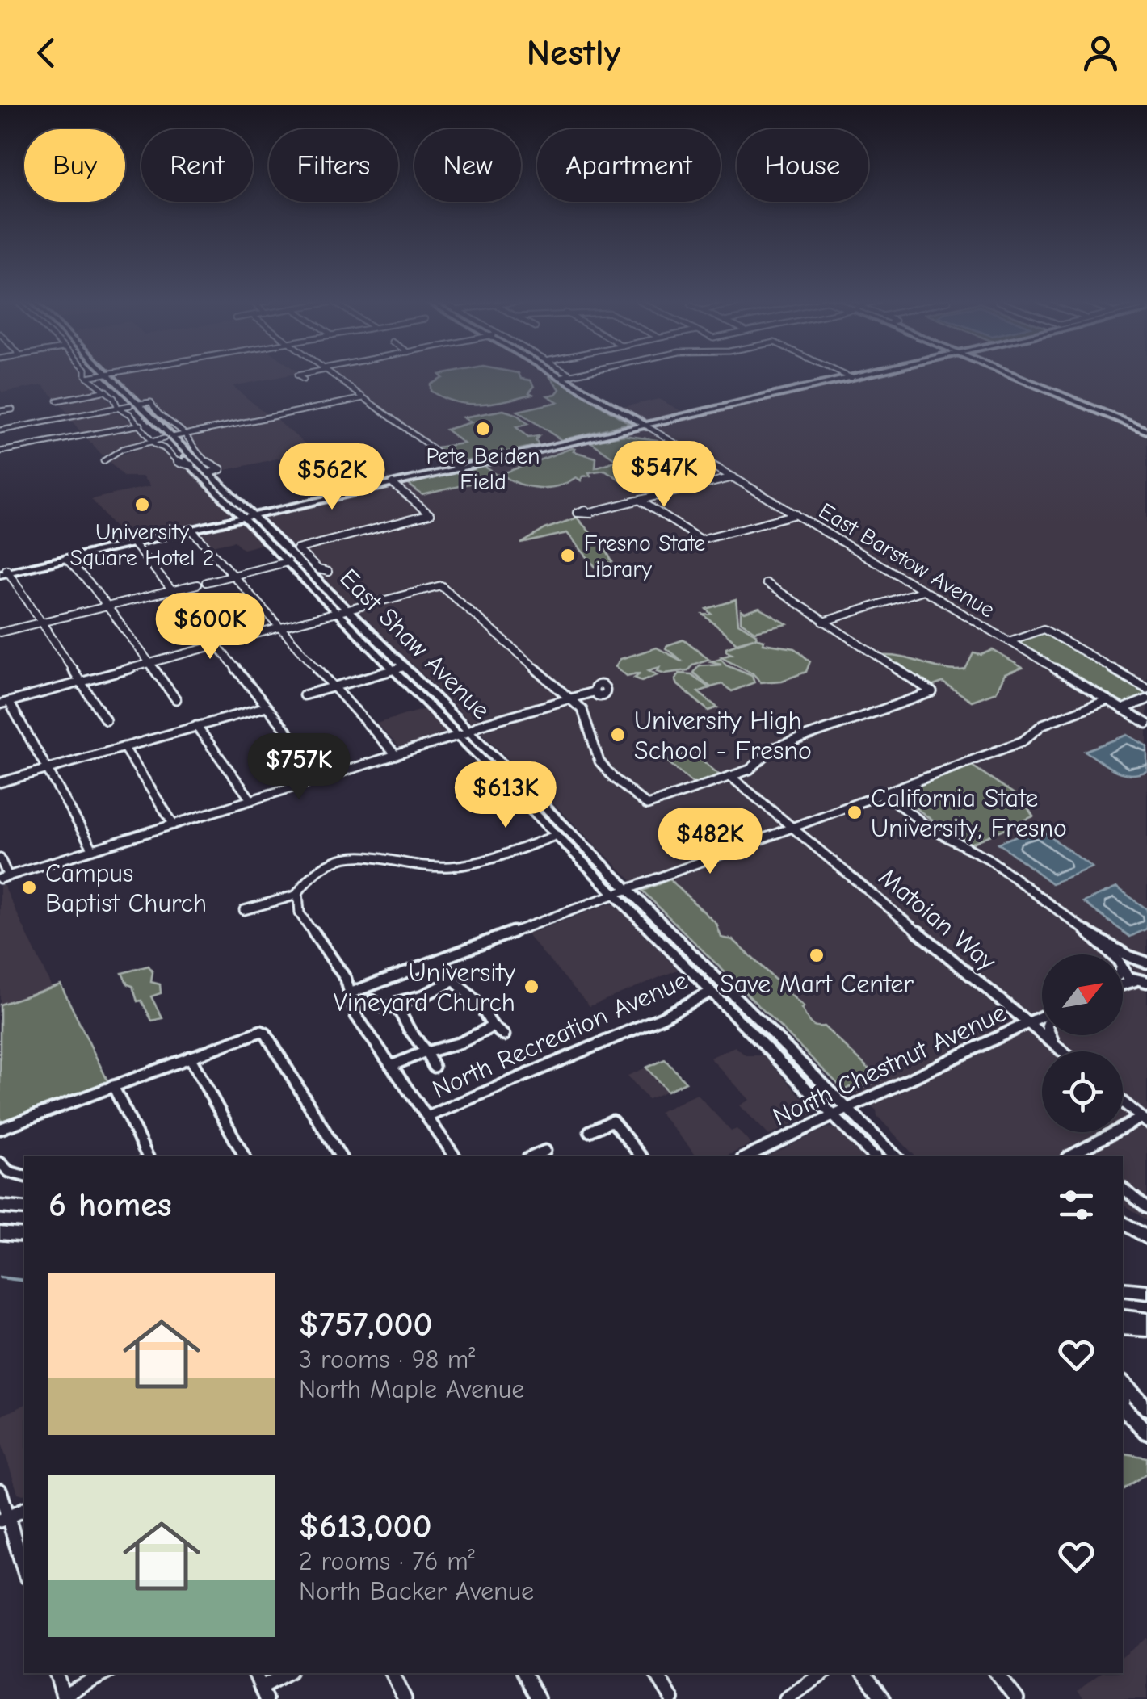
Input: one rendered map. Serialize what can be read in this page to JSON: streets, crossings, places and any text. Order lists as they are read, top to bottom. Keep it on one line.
{"streets":{"main road":["East Barstow Avenue","East Shaw Avenue"],"street":["Matoian Way","North Recreation Avenue","North Chestnut Avenue"]},"crossings":[["East Shaw Avenue","North Recreation Avenue"],["East Shaw Avenue","North Chestnut Avenue"],["Matoian Way","North Chestnut Avenue"]],"places":["Pete Beiden Field","University Square Hotel 2","Fresno State Library","University High School - Fresno","California State University, Fresno","Campus Baptist Church","Save Mart Center","University Vineyard Church"],"north":"top right","page":{"header":"Nestly","chip":["Buy","Rent","Filters","New","Apartment","House"],"price":["$547K","$562K","$600K","$757K","$613K","$482K"],"heading":"6 homes","list":[{"name":"$757,000","note":"3 rooms · 98 m² · North Maple Avenue"},{"name":"$613,000","note":"2 rooms · 76 m² · North Backer Avenue"}]}}
